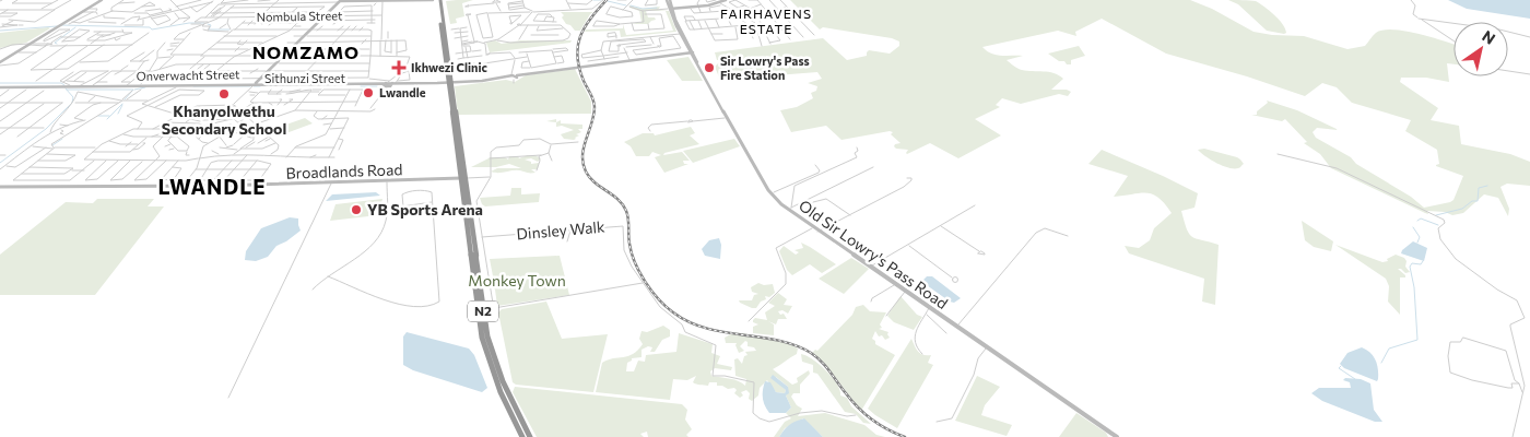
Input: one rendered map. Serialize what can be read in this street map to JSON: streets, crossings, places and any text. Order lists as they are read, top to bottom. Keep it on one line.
{"streets":{"highway":["N2"],"main road":["Onverwacht Street","Broadlands Road","Old Sir Lowry's Pass Road"],"street":["Nombula Street","Sithunzi Street","Dinsley Walk"]},"crossings":[["Onverwacht Street","Sithunzi Street"],["Onverwacht Street","N2"],["Broadlands Road","N2"]],"districts":["FAIRHAVENS ESTATE","NOMZAMO","LWANDLE"],"parks":["Monkey Town"],"places":{"health":["Ikhwezi Clinic"],"other":["Sir Lowry's Pass Fire Station","Lwandle","Khanyolwethu Secondary School","YB Sports Arena"]},"north":"top right"}
